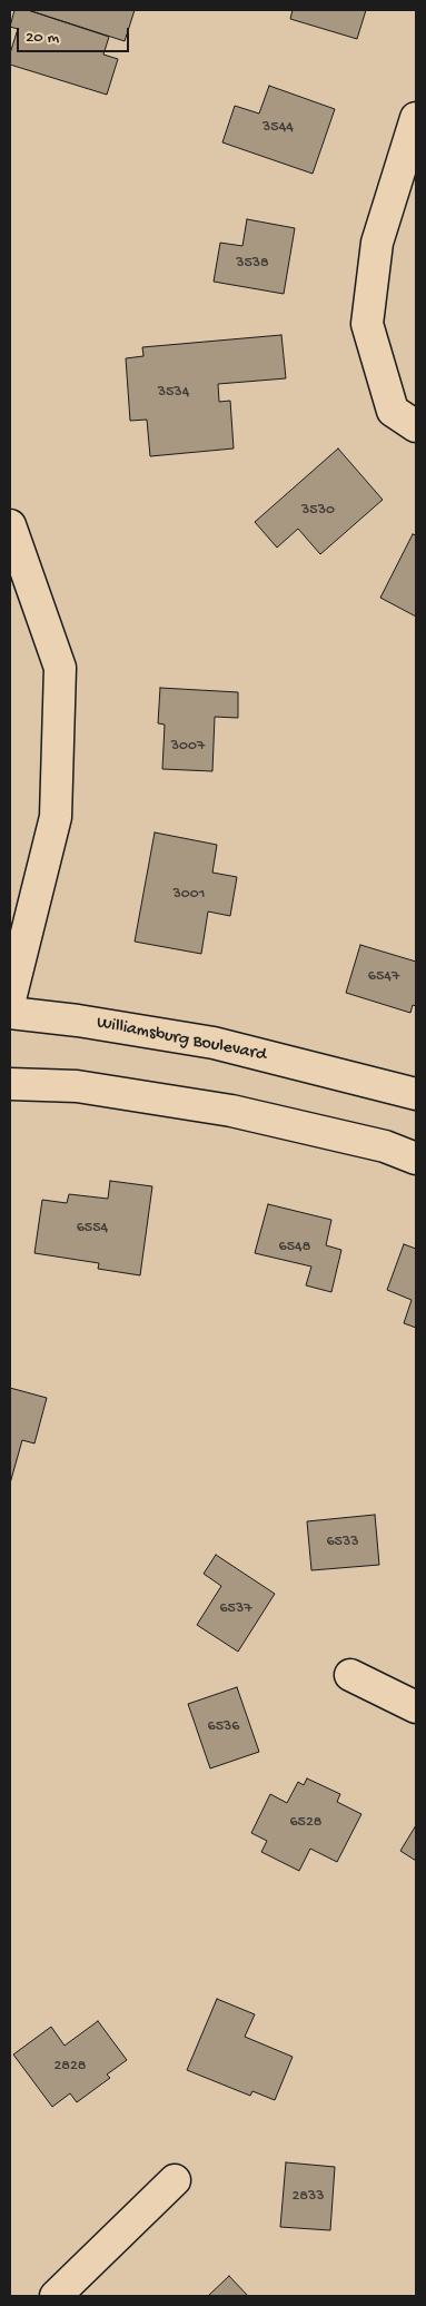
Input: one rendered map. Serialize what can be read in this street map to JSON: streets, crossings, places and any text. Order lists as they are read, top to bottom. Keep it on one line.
{"streets":{"street":["Williamsburg Boulevard"]},"house_numbers":["3544","3538","3534","3530","3007","3001","6547","6554","6548","6533","6537","6536","6528","2828","2833"],"scale_bar":"20 m"}
